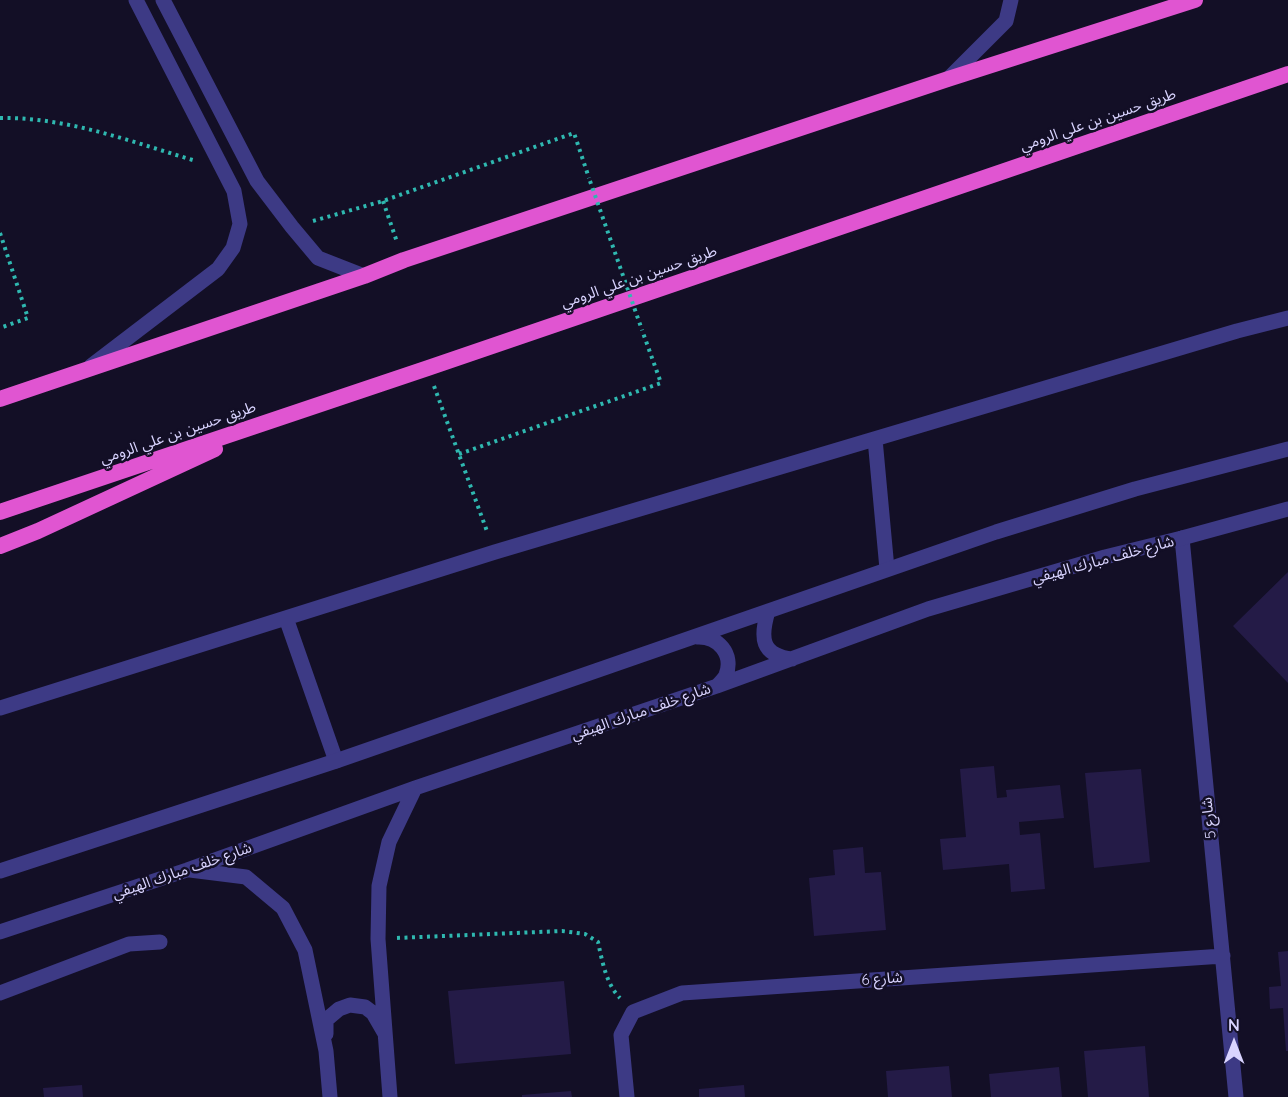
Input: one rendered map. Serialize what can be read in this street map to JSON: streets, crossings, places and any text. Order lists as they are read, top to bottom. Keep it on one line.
{"streets":{"highway":["طريق حسين بن علي الرومي"],"street":["شارع خلف مبارك الهيفي","شارع 5","شارع 6"]},"crossings":[["شارع خلف مبارك الهيفي","شارع 5"],["شارع 5","شارع 6"]],"north":"top"}
